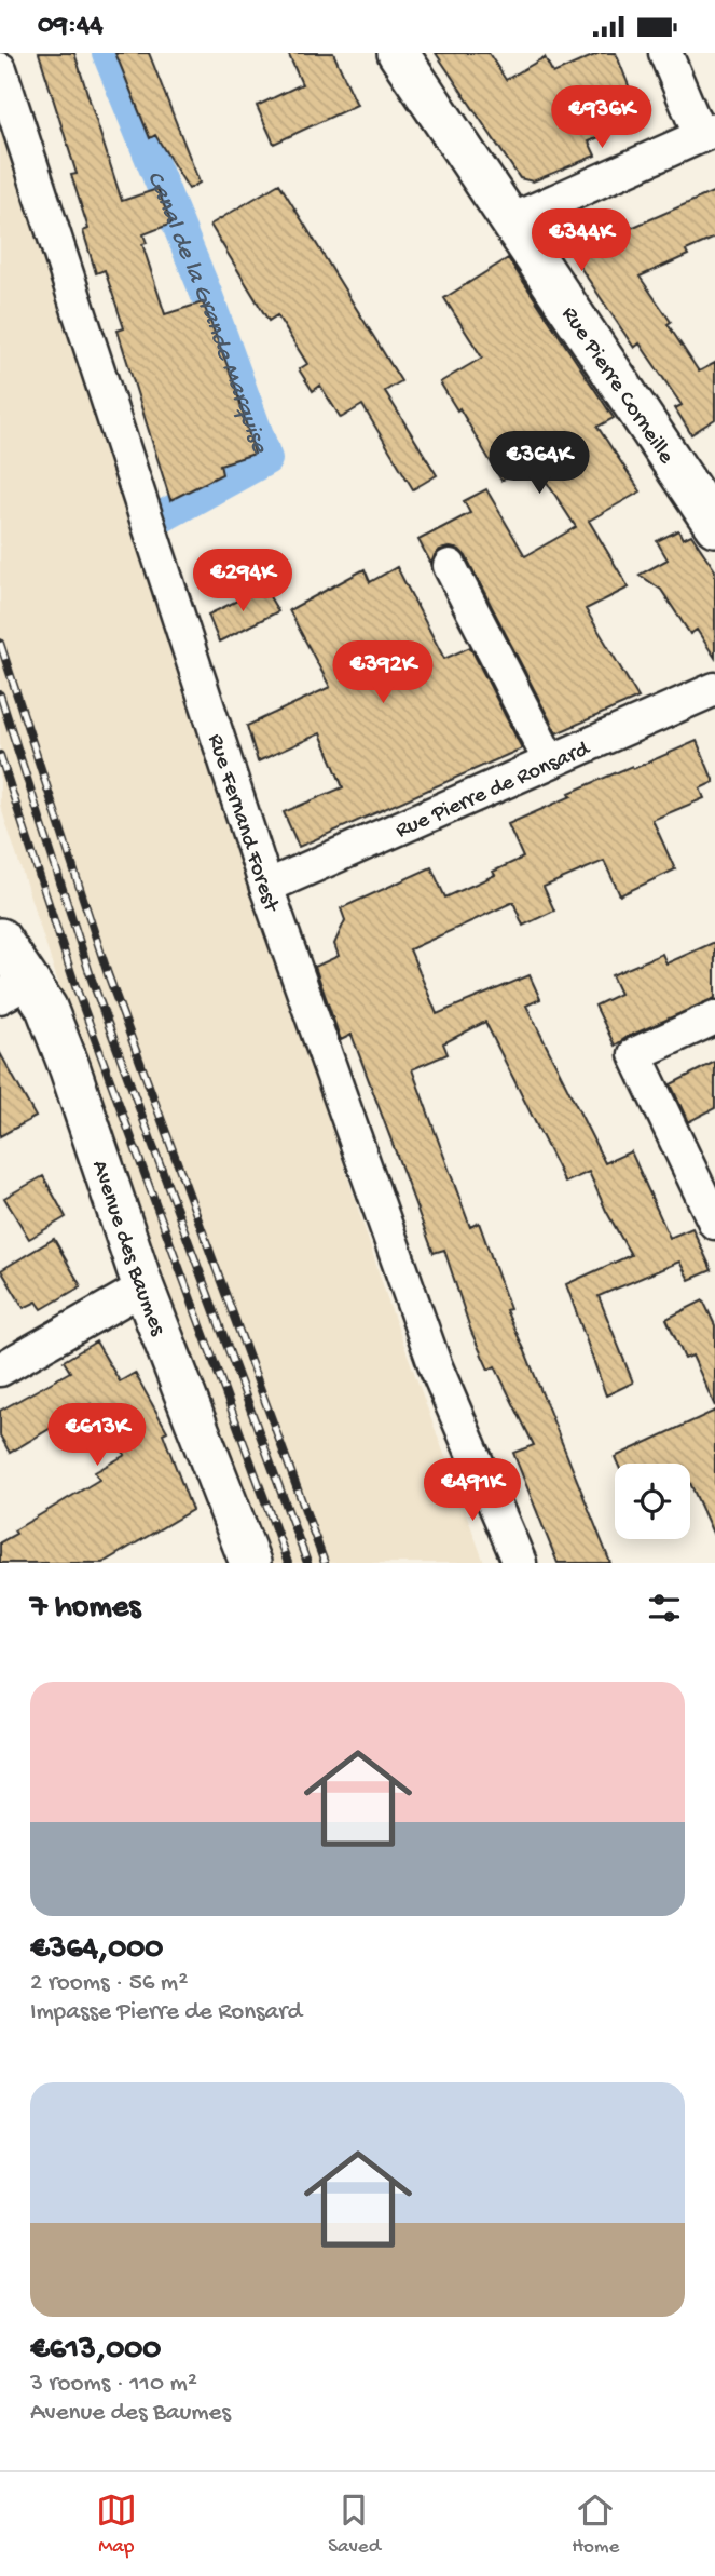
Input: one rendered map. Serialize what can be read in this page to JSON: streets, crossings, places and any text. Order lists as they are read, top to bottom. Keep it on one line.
{"streets":{"street":["Rue Pierre Corneille","Rue Pierre de Ronsard","Rue Fernand Forest","Avenue des Baumes"]},"crossings":[["Rue Pierre de Ronsard","Rue Fernand Forest"]],"water":["Canal de la Grande Marquise"],"page":{"status":"09:44","price":["€936K","€344K","€364K","€294K","€392K","€613K","€491K"],"heading":"7 homes","list":[{"name":"€364,000","note":"2 rooms · 56 m² · Impasse Pierre de Ronsard"},{"name":"€613,000","note":"3 rooms · 110 m² · Avenue des Baumes"}],"tabs":["Map","Saved","Home"]}}
